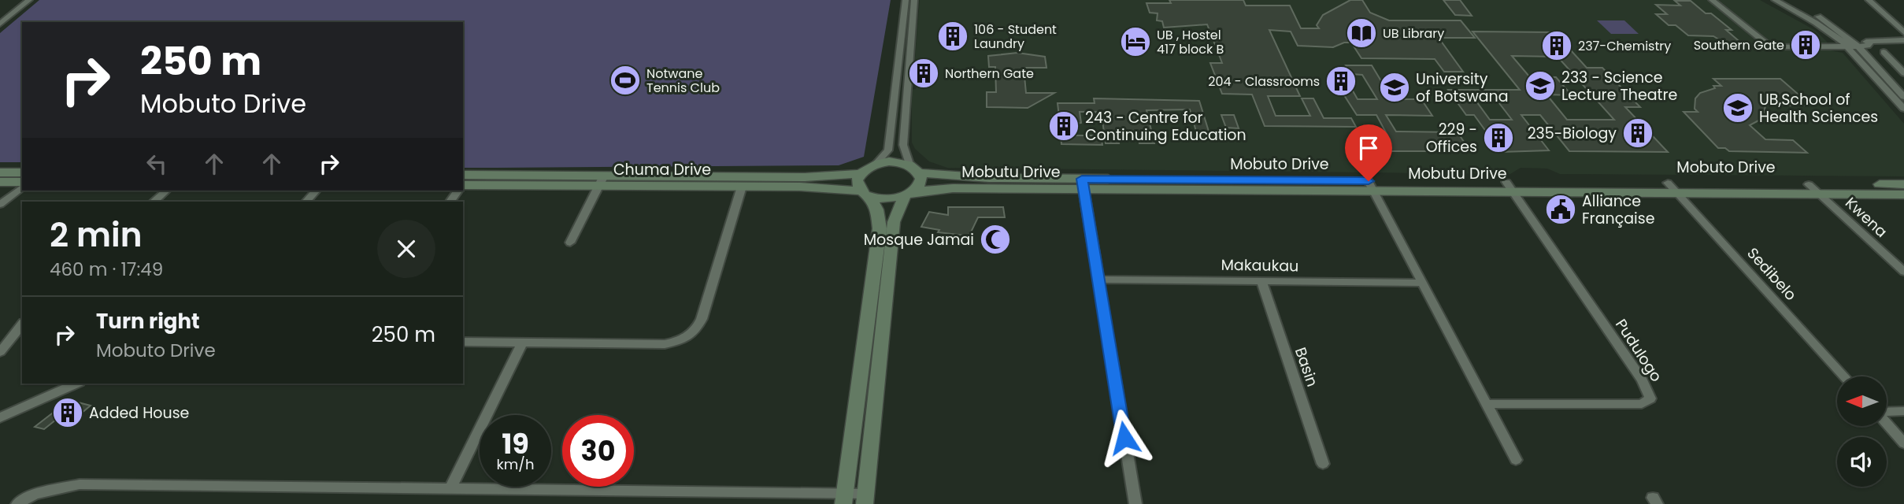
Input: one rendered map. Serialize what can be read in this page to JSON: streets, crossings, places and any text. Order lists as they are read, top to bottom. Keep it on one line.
{"streets":{"main road":["Mobuto Drive","Chuma Drive","Mobutu Drive"],"street":["Kwena","Makaukau","Sedibelo","Pudulogo","Basin"]},"crossings":[["Mobuto Drive","Mobutu Drive"],["Mobuto Drive","Kwena"],["Mobuto Drive","Sedibelo"],["Chuma Drive","Mobutu Drive"],["Mobutu Drive","Kwena"],["Mobutu Drive","Sedibelo"],["Mobutu Drive","Pudulogo"],["Makaukau","Basin"]],"places":{"library":["UB Library"],"building":["106 - Student Laundry","Southern Gate","237-Chemistry","Northern Gate","204 - Classrooms","243 - Centre for Continuing Education","235-Biology","229 - Offices","Added House"],"hotel":["UB , Hostel 417 block B"],"sports":["Notwane Tennis Club"],"school or university":["233 - Science Lecture Theatre","University of Botswana","UB,School of Health Sciences"],"public building":["Alliance Française"],"mosque":["Mosque Jamai"]},"north":"left","page":{"turn":["250 m","Mobuto Drive"],"heading":["2 min","460 m · 17:49"],"list":[{"name":"Turn right","note":"Mobuto Drive","value":"250 m"}],"speed":"19 km/h","limit":"30"}}
